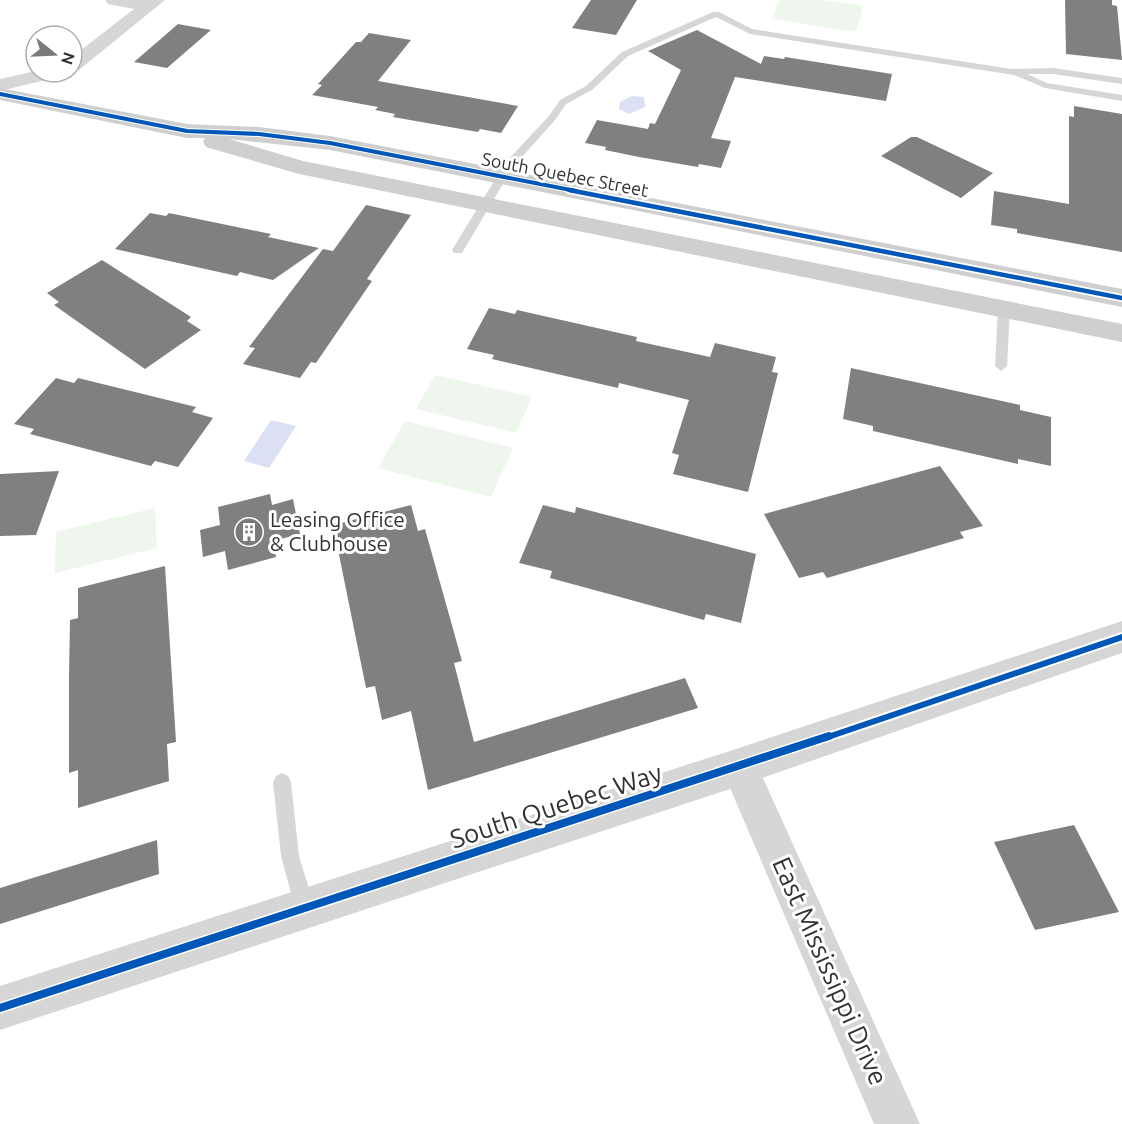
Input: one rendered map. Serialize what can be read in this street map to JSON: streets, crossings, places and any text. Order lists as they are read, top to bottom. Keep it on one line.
{"streets":{"main road":["South Quebec Street"],"street":["South Quebec Way","East Mississippi Drive"]},"crossings":[["South Quebec Way","East Mississippi Drive"]],"places":{"building":["Leasing Office & Clubhouse"]},"north":"right"}
